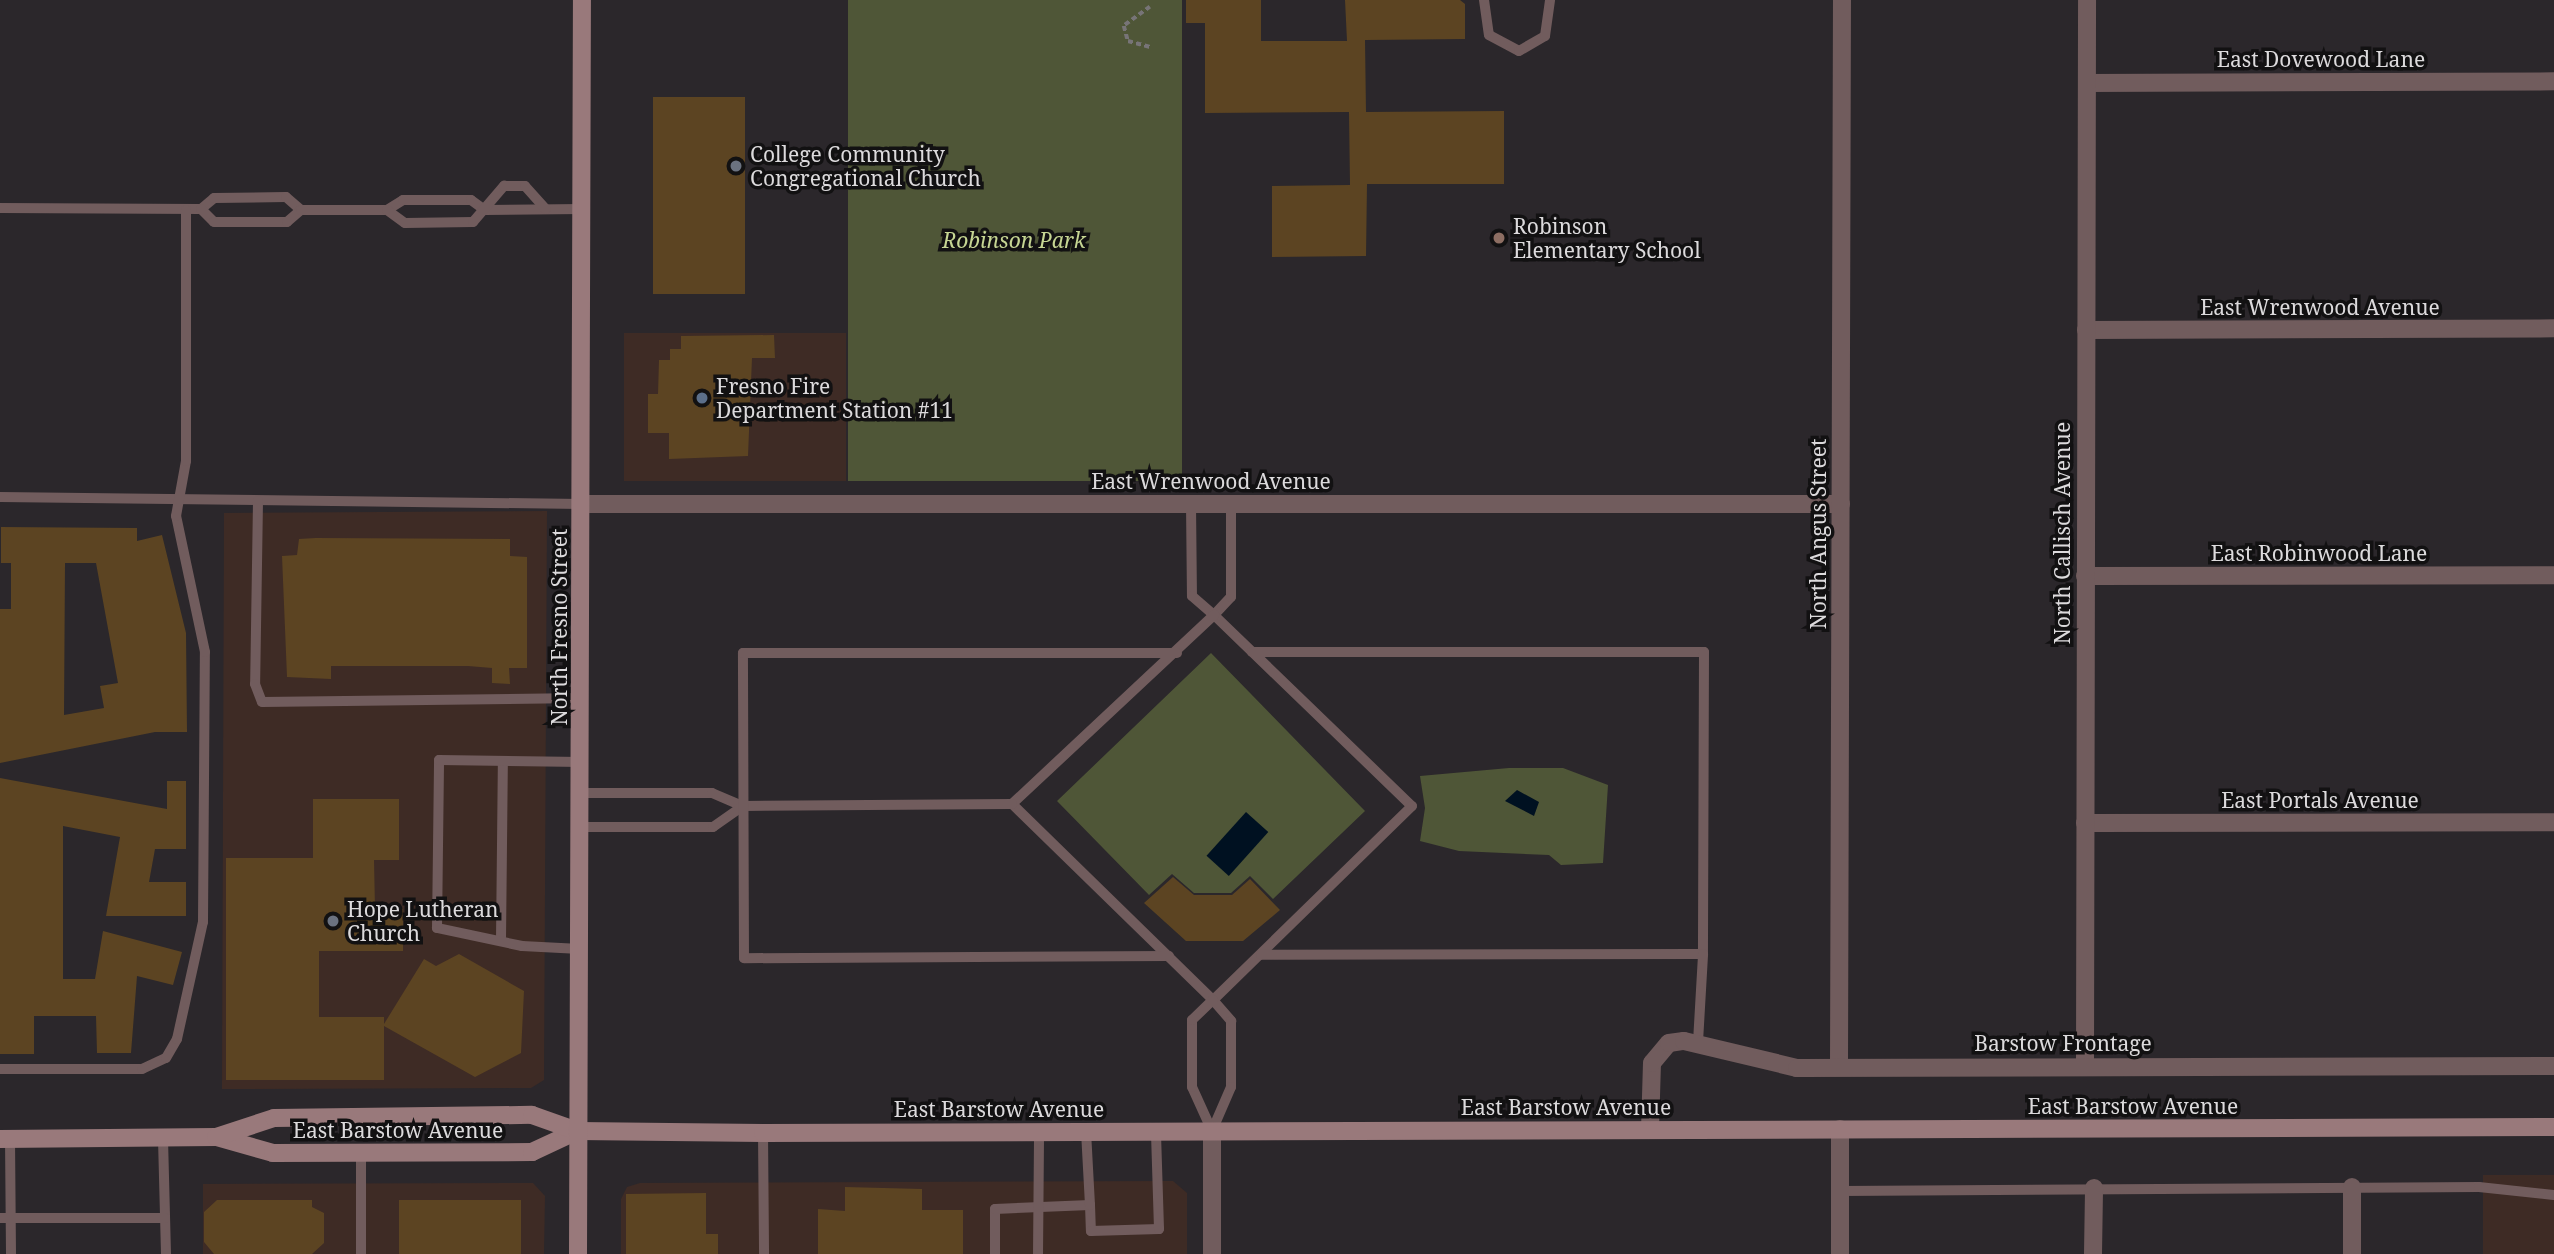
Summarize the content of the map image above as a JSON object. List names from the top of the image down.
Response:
{
  "streets": {
    "main road": ["North Fresno Street", "East Barstow Avenue"],
    "street": [
      "East Dovewood Lane",
      "East Wrenwood Avenue",
      "North Callisch Avenue",
      "North Angus Street",
      "East Robinwood Lane",
      "East Portals Avenue",
      "Barstow Frontage"
    ]
  },
  "crossings": [
    ["East Dovewood Lane", "North Callisch Avenue"],
    ["East Wrenwood Avenue", "North Callisch Avenue"],
    ["East Wrenwood Avenue", "North Angus Street"],
    ["East Wrenwood Avenue", "North Fresno Street"],
    ["North Callisch Avenue", "East Robinwood Lane"],
    ["North Callisch Avenue", "East Portals Avenue"],
    ["North Callisch Avenue", "Barstow Frontage"],
    ["North Angus Street", "Barstow Frontage"],
    ["North Fresno Street", "East Barstow Avenue"],
    ["Barstow Frontage", "East Barstow Avenue"]
  ],
  "parks": ["Robinson Park"],
  "places": [
    "College Community Congregational Church",
    "Robinson Elementary School",
    "Fresno Fire Department Station #11",
    "Hope Lutheran Church"
  ]
}
